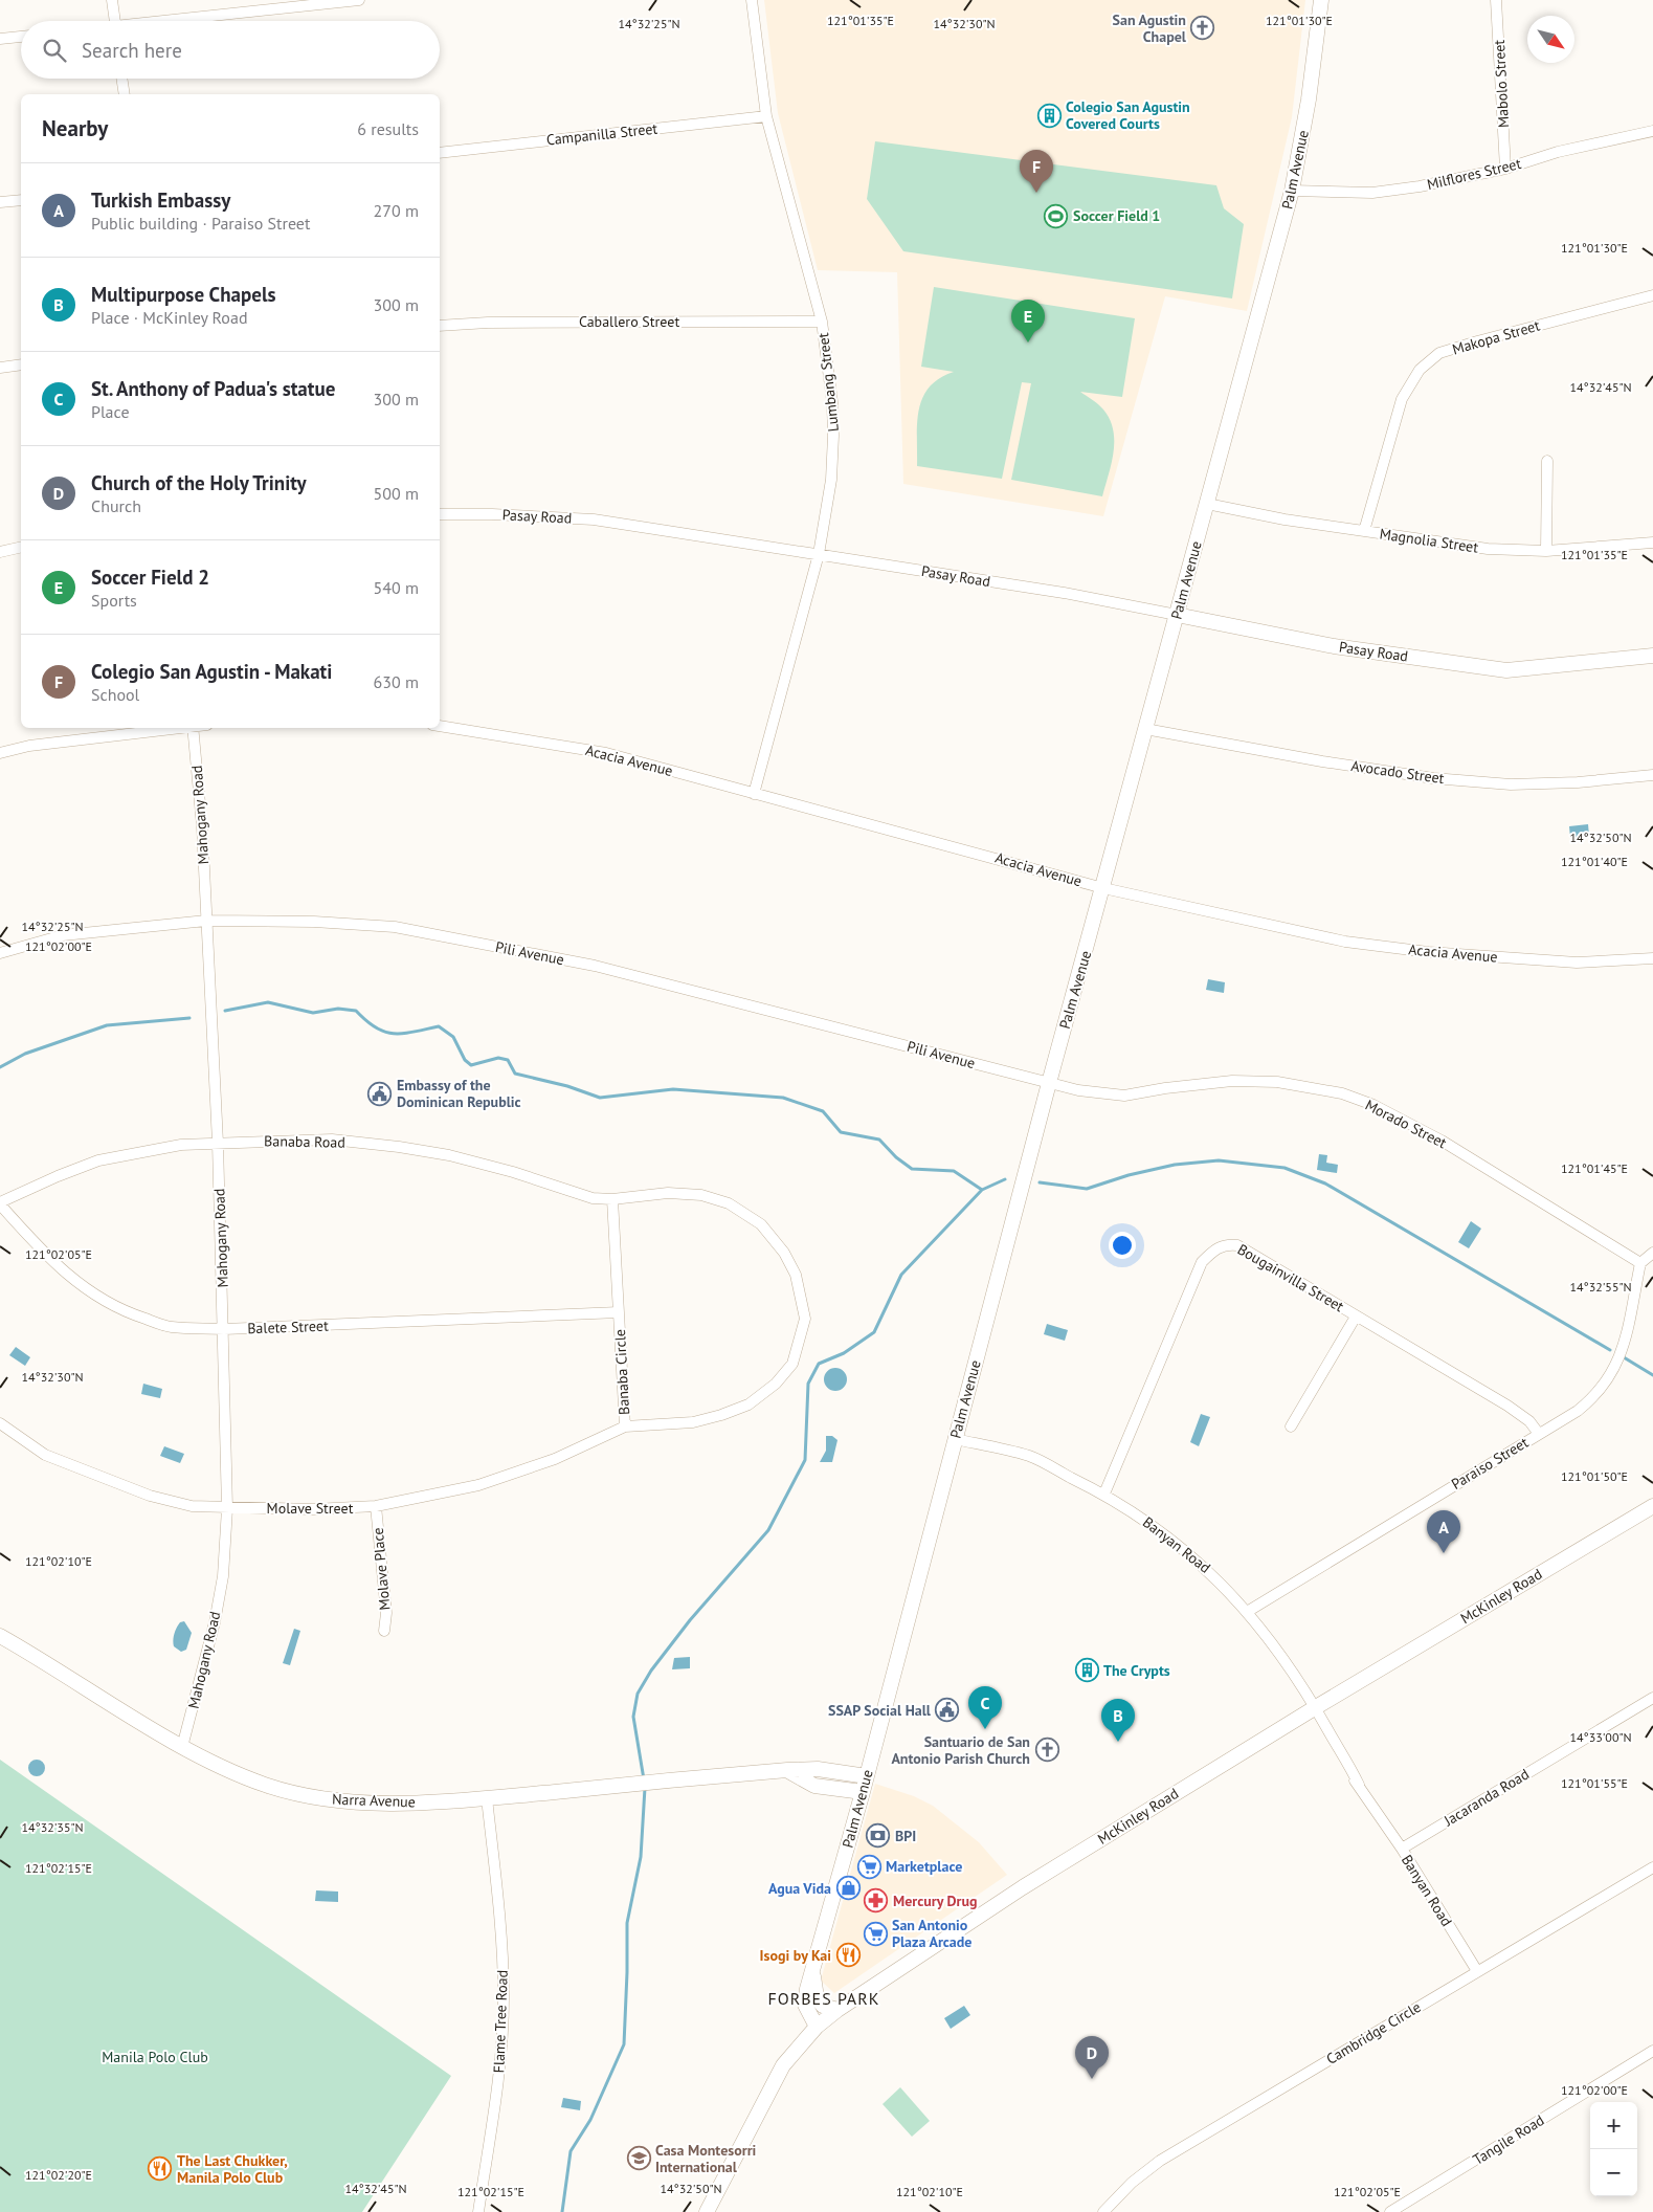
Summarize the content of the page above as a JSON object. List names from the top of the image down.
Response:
{
  "streets": {
    "street": [
      "Mabolo Street",
      "Campanilla Street",
      "Palm Avenue",
      "Milflores Street",
      "Caballero Street",
      "Makopa Street",
      "Lumbang Street",
      "Pasay Road",
      "Magnolia Street",
      "Acacia Avenue",
      "Avocado Street",
      "Mahogany Road",
      "Pili Avenue",
      "Morado Street",
      "Banaba Road",
      "Bougainvilla Street",
      "Balete Street",
      "Banaba Circle",
      "Paraiso Street",
      "Molave Street",
      "Banyan Road",
      "Molave Place",
      "McKinley Road",
      "Jacaranda Road",
      "Narra Avenue",
      "Flame Tree Road",
      "Cambridge Circle",
      "Tangile Road"
    ]
  },
  "crossings": [
    ["Mabolo Street", "Milflores Street"],
    ["Campanilla Street", "Lumbang Street"],
    ["Palm Avenue", "Milflores Street"],
    ["Palm Avenue", "Pasay Road"],
    ["Palm Avenue", "Magnolia Street"],
    ["Palm Avenue", "Acacia Avenue"],
    ["Palm Avenue", "Avocado Street"],
    ["Palm Avenue", "Pili Avenue"],
    ["Palm Avenue", "Morado Street"],
    ["Palm Avenue", "Banyan Road"],
    ["Palm Avenue", "McKinley Road"],
    ["Palm Avenue", "Narra Avenue"],
    ["Caballero Street", "Lumbang Street"],
    ["Makopa Street", "Magnolia Street"],
    ["Lumbang Street", "Pasay Road"],
    ["Lumbang Street", "Acacia Avenue"],
    ["Mahogany Road", "Pili Avenue"],
    ["Mahogany Road", "Banaba Road"],
    ["Mahogany Road", "Balete Street"],
    ["Mahogany Road", "Molave Street"],
    ["Mahogany Road", "Narra Avenue"],
    ["Pili Avenue", "Morado Street"],
    ["Morado Street", "Paraiso Street"],
    ["Banaba Road", "Balete Street"],
    ["Banaba Road", "Banaba Circle"],
    ["Bougainvilla Street", "Paraiso Street"],
    ["Bougainvilla Street", "Banyan Road"],
    ["Balete Street", "Banaba Circle"],
    ["Banaba Circle", "Molave Street"],
    ["Paraiso Street", "Banyan Road"],
    ["Molave Street", "Molave Place"],
    ["Banyan Road", "McKinley Road"],
    ["Banyan Road", "Jacaranda Road"],
    ["Banyan Road", "Cambridge Circle"],
    ["Narra Avenue", "Flame Tree Road"]
  ],
  "districts": ["FORBES PARK"],
  "parks": ["Manila Polo Club"],
  "places": {
    "church": ["San Agustin Chapel", "Santuario de San Antonio Parish Church"],
    "building": ["Colegio San Agustin Covered Courts", "The Crypts"],
    "sports": ["Soccer Field 1"],
    "public building": ["Embassy of the Dominican Republic", "SSAP Social Hall"],
    "bank": ["BPI"],
    "supermarket": ["Marketplace", "San Antonio Plaza Arcade"],
    "shop": ["Agua Vida"],
    "pharmacy": ["Mercury Drug"],
    "restaurant": ["Isogi by Kai", "The Last Chukker, Manila Polo Club"],
    "school or university": ["Casa Montesorri International"]
  },
  "north": "bottom right",
  "page": {
    "search": "Search here",
    "heading": ["Nearby", "6 results"],
    "pins": [
      "F",
      "E",
      "A",
      "C",
      "B",
      "D"
    ],
    "list": [
      {
        "mark": "A",
        "name": "Turkish Embassy",
        "note": "Public building · Paraiso Street",
        "value": "270 m"
      },
      {
        "mark": "B",
        "name": "Multipurpose Chapels",
        "note": "Place · McKinley Road",
        "value": "300 m"
      },
      {
        "mark": "C",
        "name": "St. Anthony of Padua's statue",
        "note": "Place",
        "value": "300 m"
      },
      {
        "mark": "D",
        "name": "Church of the Holy Trinity",
        "note": "Church",
        "value": "500 m"
      },
      {
        "mark": "E",
        "name": "Soccer Field 2",
        "note": "Sports",
        "value": "540 m"
      },
      {
        "mark": "F",
        "name": "Colegio San Agustin - Makati",
        "note": "School",
        "value": "630 m"
      }
    ],
    "map_buttons": ["+", "−"]
  },
  "coordinates": [
    "121°01'35\"E",
    "121°01'30\"E",
    "14°32'25\"N",
    "14°32'30\"N",
    "14°32'45\"N",
    "14°32'50\"N",
    "121°01'40\"E",
    "121°02'00\"E",
    "121°01'45\"E",
    "121°02'05\"E",
    "14°32'55\"N",
    "121°01'50\"E",
    "121°02'10\"E",
    "14°33'00\"N",
    "121°01'55\"E",
    "14°32'35\"N",
    "121°02'15\"E",
    "121°02'20\"E"
  ]
}
